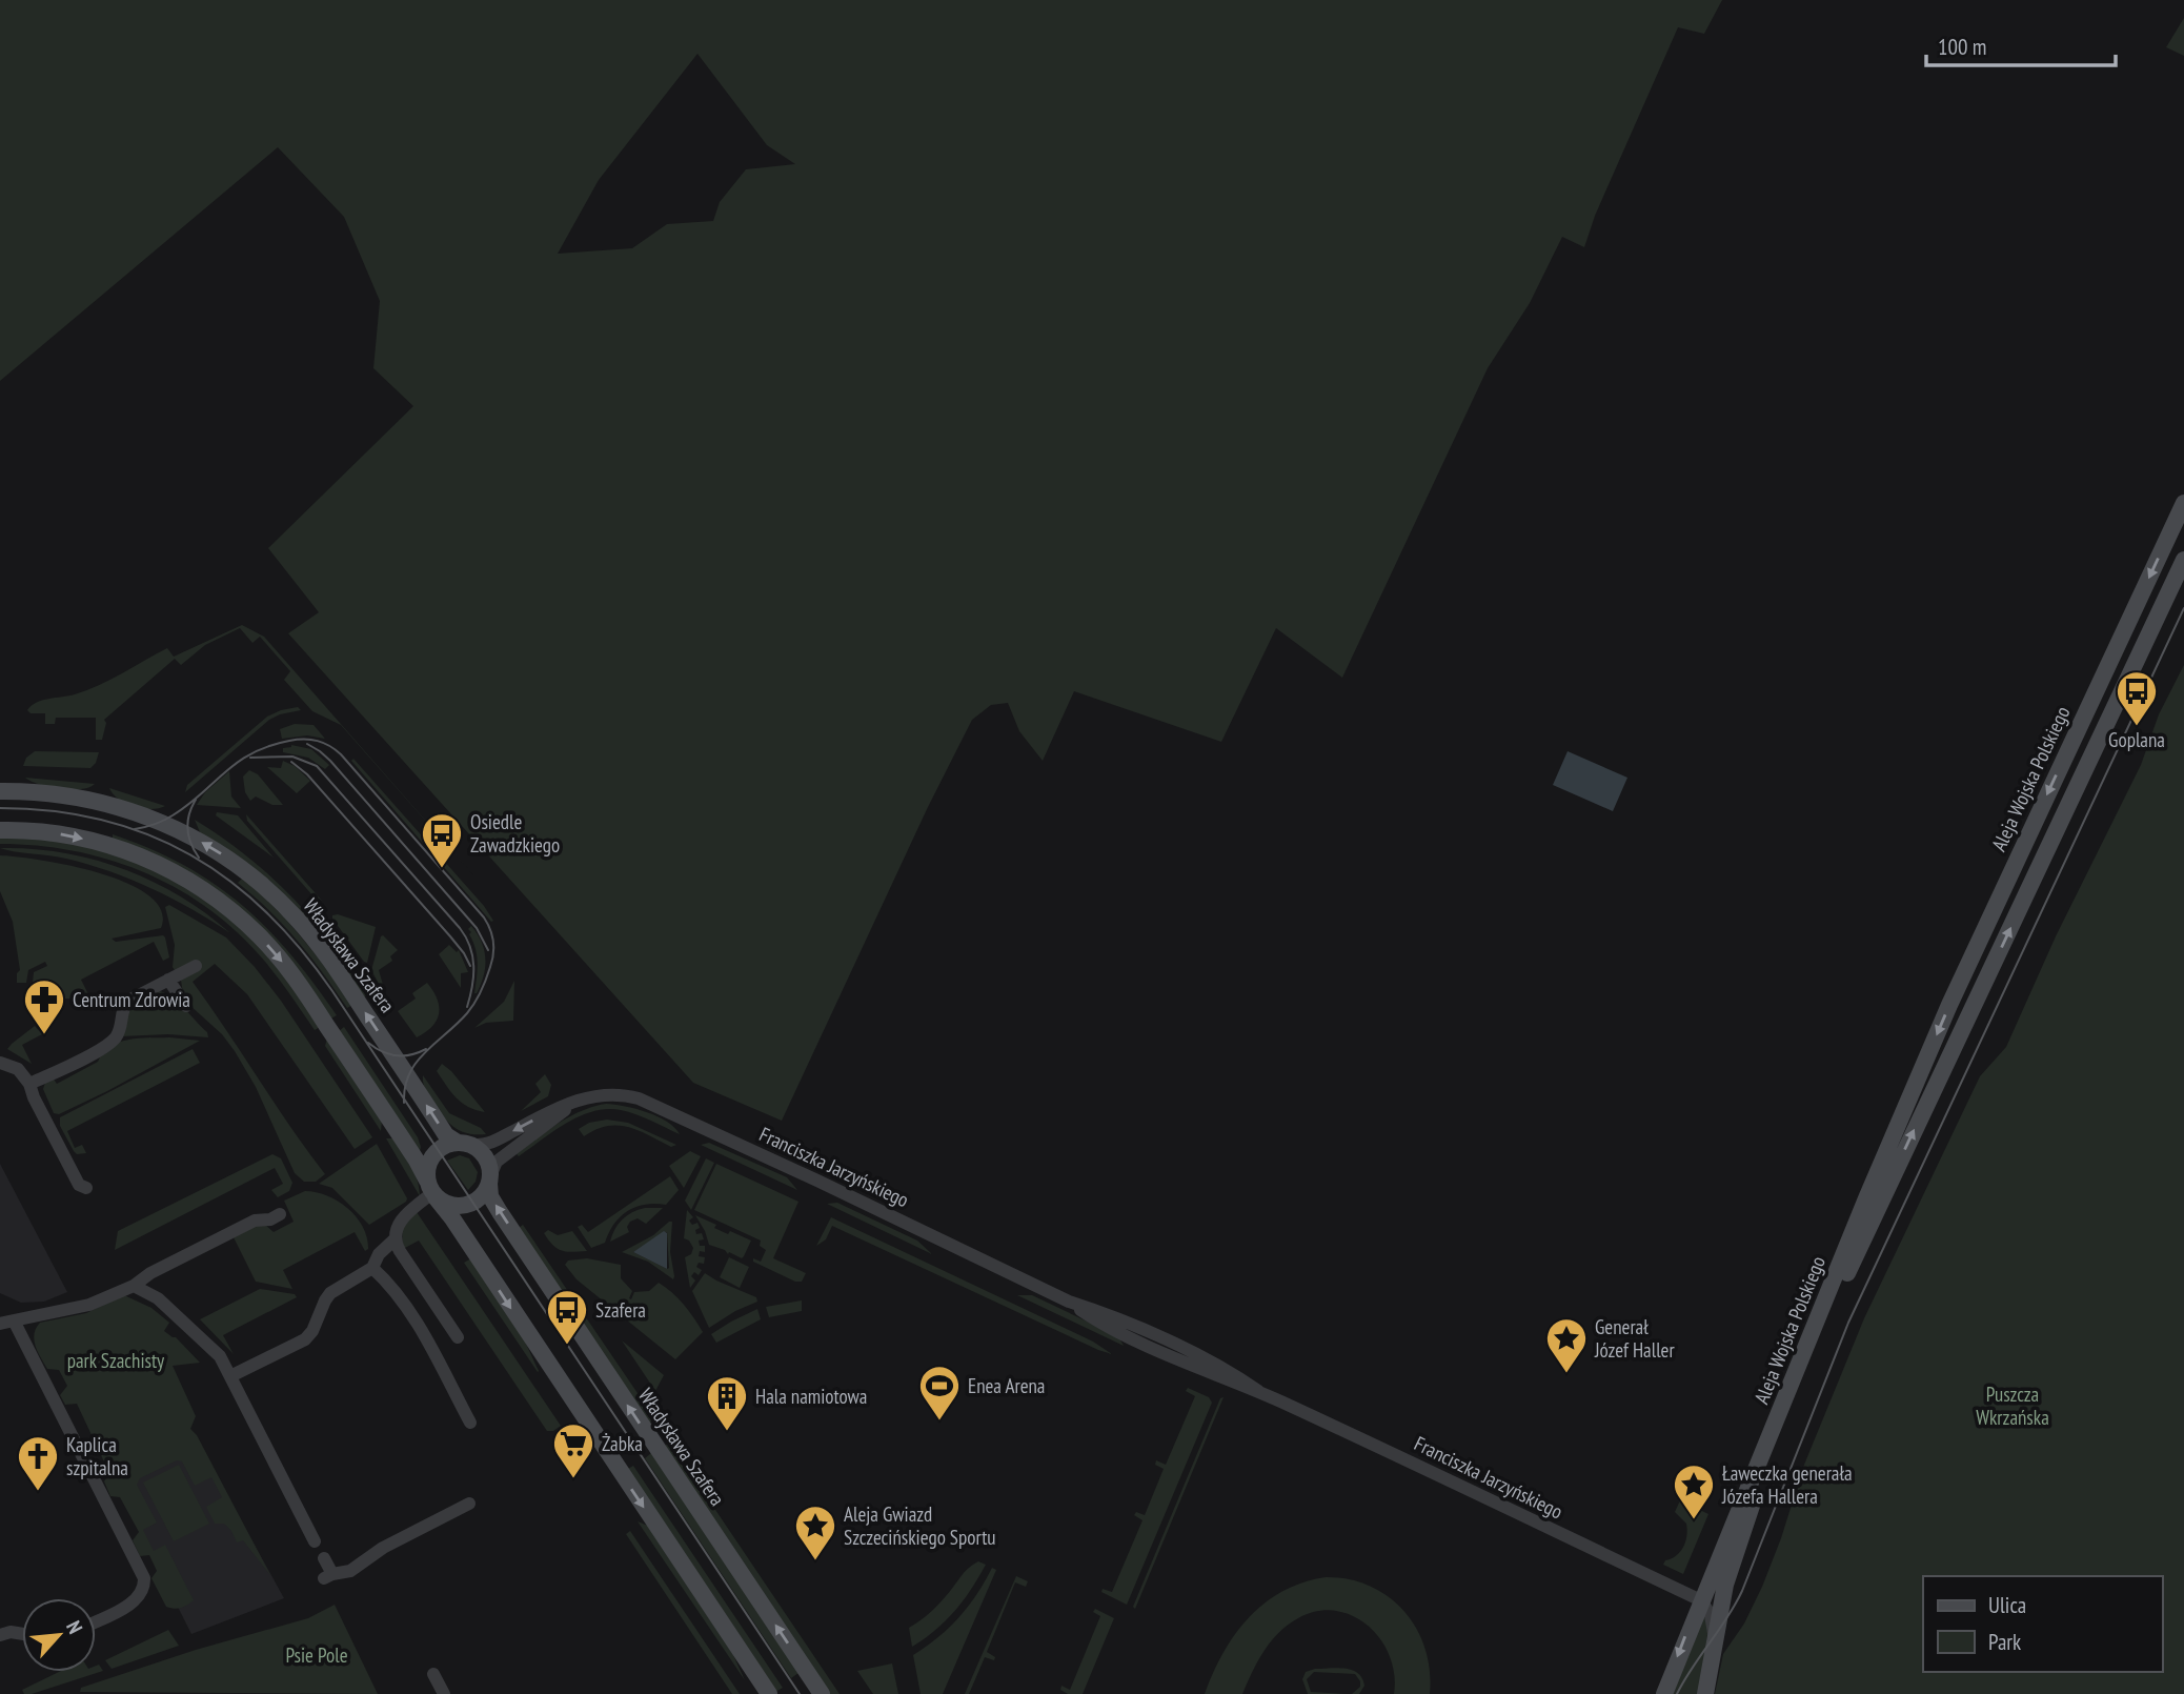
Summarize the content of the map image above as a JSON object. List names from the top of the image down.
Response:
{
  "streets": {
    "main road": ["Aleja Wojska Polskiego", "Władysława Szafera"],
    "street": ["Franciszka Jarzyńskiego"]
  },
  "crossings": [
    ["Aleja Wojska Polskiego", "Franciszka Jarzyńskiego"],
    ["Władysława Szafera", "Franciszka Jarzyńskiego"]
  ],
  "parks": ["park Szachisty", "Puszcza Wkrzańska", "Psie Pole"],
  "places": {
    "bus stop": ["Goplana", "Osiedle Zawadzkiego", "Szafera"],
    "pharmacy": ["Centrum Zdrowia"],
    "place": ["Generał Józef Haller", "Ławeczka generała Józefa Hallera", "Aleja Gwiazd Szczecińskiego Sportu"],
    "sports": ["Enea Arena"],
    "building": ["Hala namiotowa"],
    "supermarket": ["Żabka"],
    "church": ["Kaplica szpitalna"]
  },
  "legend": ["Ulica", "Park"],
  "scale_bar": "100 m",
  "north": "top right"
}
